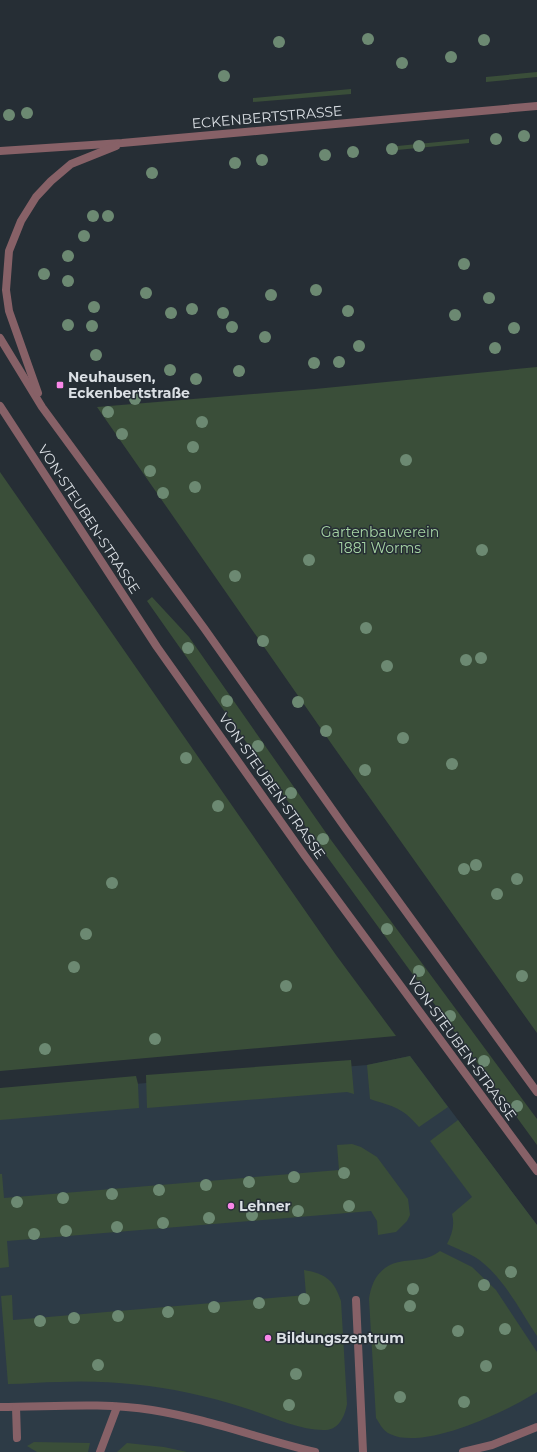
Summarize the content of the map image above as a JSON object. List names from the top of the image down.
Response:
{
  "streets": {
    "street": ["ECKENBERTSTRASSE", "VON-STEUBEN-STRASSE"]
  },
  "parks": ["Gartenbauverein 1881 Worms"],
  "places": {
    "transit": ["Neuhausen, Eckenbertstraße"],
    "other": ["Lehner", "Bildungszentrum"]
  }
}
